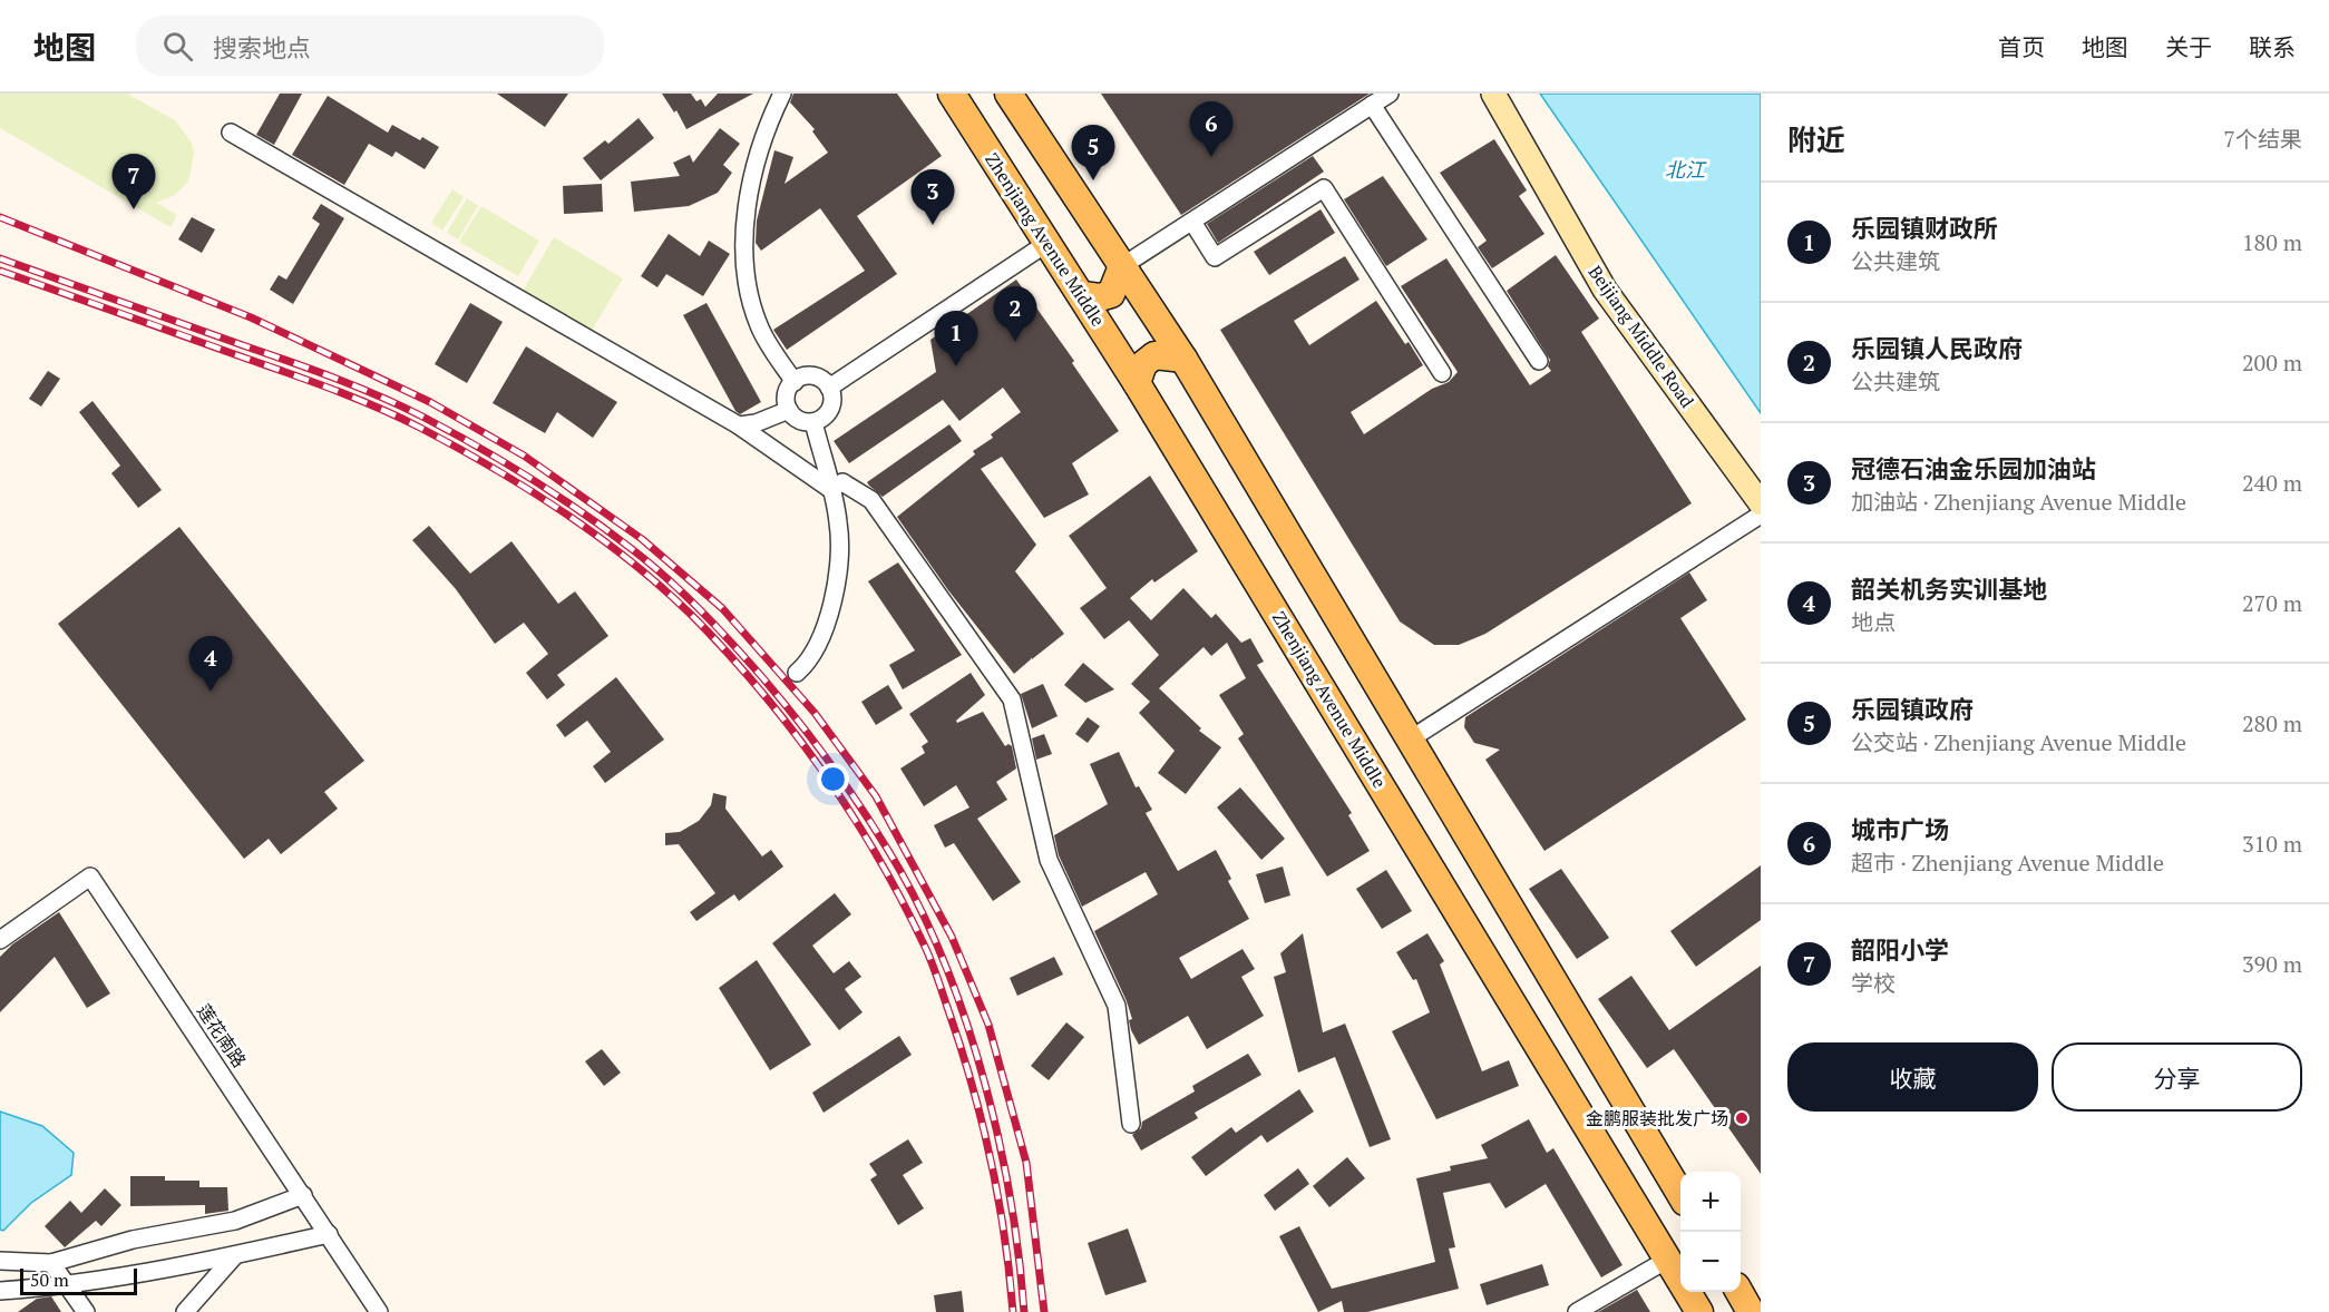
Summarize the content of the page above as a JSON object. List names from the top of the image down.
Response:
{
  "streets": {
    "main road": ["Zhenjiang Avenue Middle"],
    "street": ["Beijiang Middle Road", "莲花南路"]
  },
  "water": ["北江"],
  "places": ["金鹏服装批发广场"],
  "scale_bar": "50 m",
  "page": {
    "header": "地图",
    "search": "搜索地点",
    "nav": [
      "首页",
      "地图",
      "关于",
      "联系"
    ],
    "heading": ["附近", "7个结果"],
    "pins": [
      "6",
      "5",
      "7",
      "3",
      "2",
      "1",
      "4"
    ],
    "list": [
      {
        "mark": "1",
        "name": "乐园镇财政所",
        "note": "公共建筑",
        "value": "180 m"
      },
      {
        "mark": "2",
        "name": "乐园镇人民政府",
        "note": "公共建筑",
        "value": "200 m"
      },
      {
        "mark": "3",
        "name": "冠德石油金乐园加油站",
        "note": "加油站 · Zhenjiang Avenue Middle",
        "value": "240 m"
      },
      {
        "mark": "4",
        "name": "韶关机务实训基地",
        "note": "地点",
        "value": "270 m"
      },
      {
        "mark": "5",
        "name": "乐园镇政府",
        "note": "公交站 · Zhenjiang Avenue Middle",
        "value": "280 m"
      },
      {
        "mark": "6",
        "name": "城市广场",
        "note": "超市 · Zhenjiang Avenue Middle",
        "value": "310 m"
      },
      {
        "mark": "7",
        "name": "韶阳小学",
        "note": "学校",
        "value": "390 m"
      }
    ],
    "buttons": ["收藏", "分享"],
    "map_buttons": ["+", "−"],
    "scale": "50 m"
  }
}
